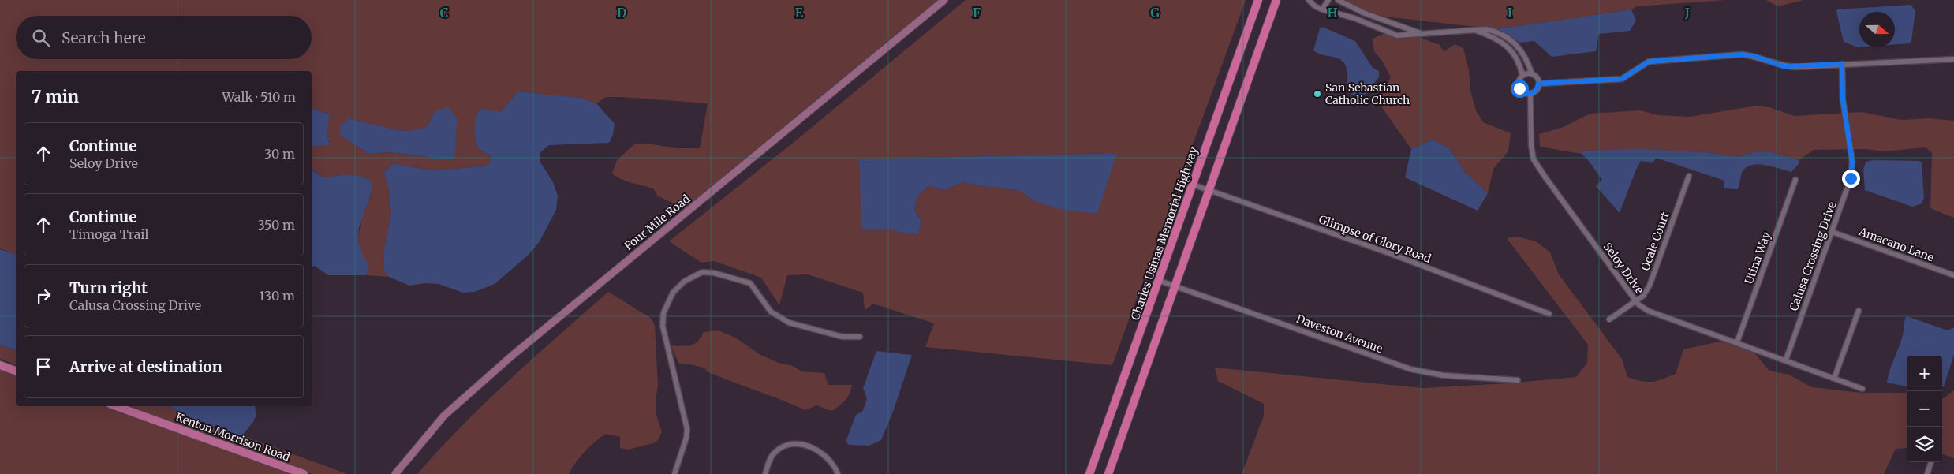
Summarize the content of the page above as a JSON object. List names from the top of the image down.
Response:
{
  "streets": {
    "highway": ["Charles Usinas Memorial Highway"],
    "main road": ["Four Mile Road", "Kenton Morrison Road"],
    "street": [
      "Glimpse of Glory Road",
      "Ocale Court",
      "Amacano Lane",
      "Calusa Crossing Drive",
      "Utina Way",
      "Seloy Drive",
      "Daveston Avenue"
    ]
  },
  "crossings": [
    ["Charles Usinas Memorial Highway", "Glimpse of Glory Road"],
    ["Charles Usinas Memorial Highway", "Daveston Avenue"],
    ["Ocale Court", "Seloy Drive"],
    ["Amacano Lane", "Calusa Crossing Drive"],
    ["Calusa Crossing Drive", "Seloy Drive"],
    ["Utina Way", "Seloy Drive"]
  ],
  "places": ["San Sebastian Catholic Church"],
  "north": "right",
  "page": {
    "search": "Search here",
    "heading": ["7 min", "Walk · 510 m"],
    "list": [
      ["Continue", "Seloy Drive", "30 m"],
      ["Continue", "Timoga Trail", "350 m"],
      ["Turn right", "Calusa Crossing Drive", "130 m"],
      "Arrive at destination"
    ],
    "map_buttons": ["+", "−"]
  },
  "grid": {
    "columns": [
      "C",
      "D",
      "E",
      "F",
      "G",
      "H",
      "I",
      "J"
    ]
  }
}
